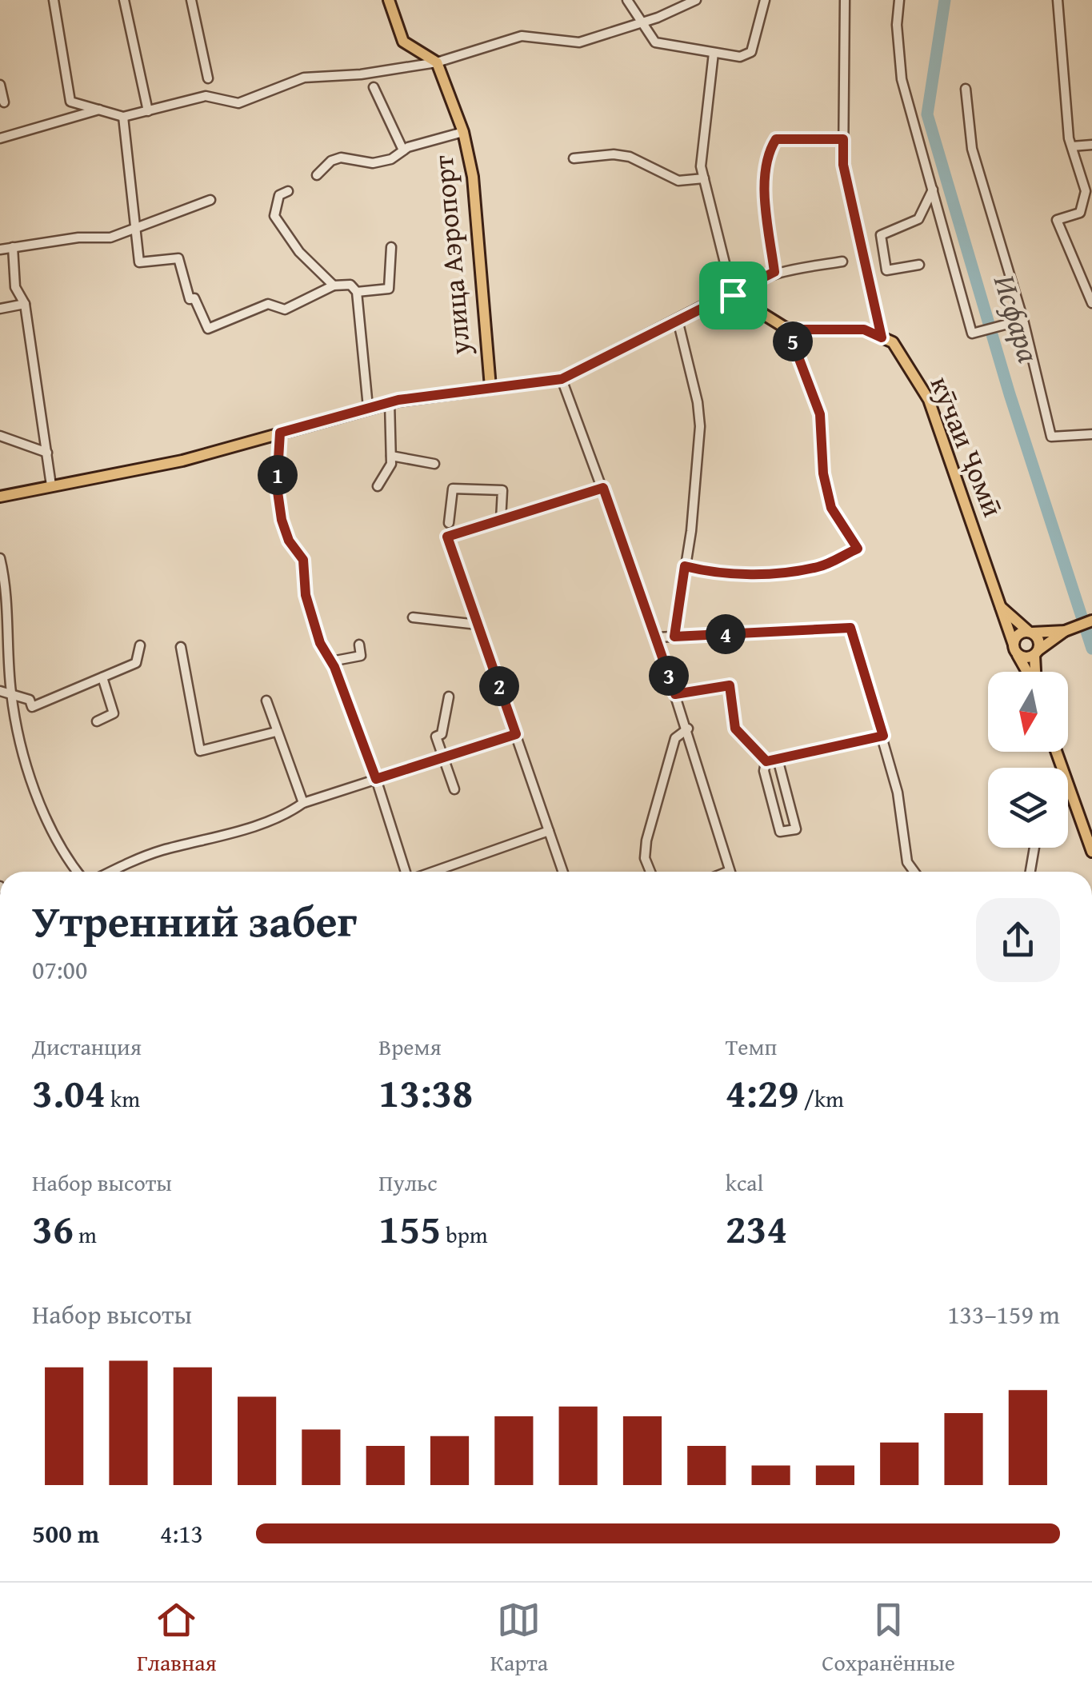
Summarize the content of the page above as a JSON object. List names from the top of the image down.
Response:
{
  "streets": {
    "main road": ["улица Аэропорт", "кӯчаи Ҷомӣ"]
  },
  "water": ["Исфара"],
  "north": "bottom",
  "page": {
    "pins": [
      "5",
      "1",
      "4",
      "3",
      "2"
    ],
    "heading": ["Утренний забег", "07:00"],
    "stats": [
      ["Дистанция", "3.04 km"],
      ["Время", "13:38"],
      ["Темп", "4:29 /km"],
      ["Набор высоты", "36 m"],
      ["Пульс", "155 bpm"],
      ["kcal", "234"]
    ],
    "chart": ["Набор высоты", "133–159 m"],
    "list": [
      {
        "name": "500 m",
        "note": "4:13"
      }
    ],
    "tabs": ["Главная", "Карта", "Сохранённые"]
  }
}
